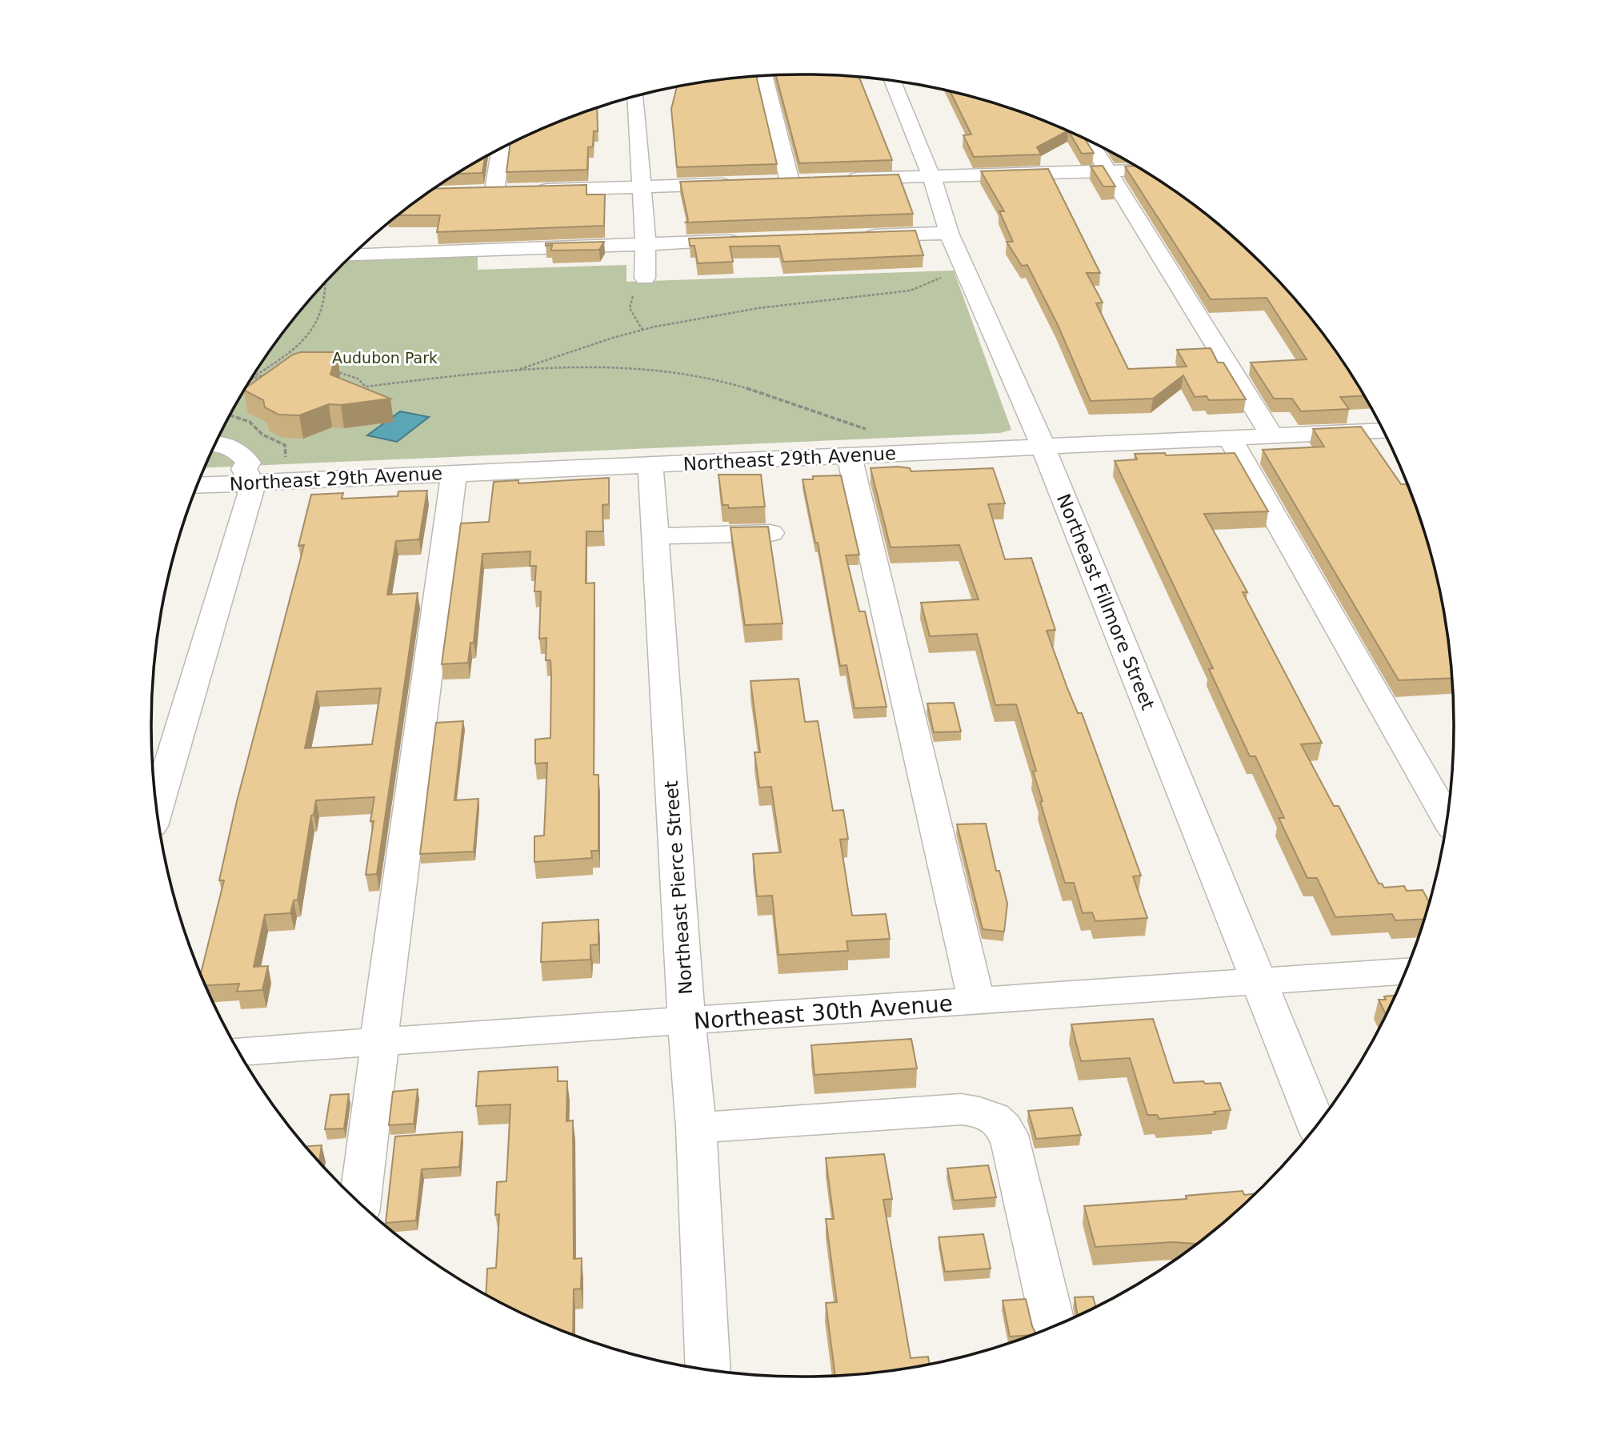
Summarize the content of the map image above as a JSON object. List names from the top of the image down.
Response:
{
  "streets": {
    "street": [
      "Northeast 29th Avenue",
      "Northeast Fillmore Street",
      "Northeast Pierce Street",
      "Northeast 30th Avenue"
    ]
  },
  "crossings": [
    ["Northeast 29th Avenue", "Northeast Fillmore Street"],
    ["Northeast 29th Avenue", "Northeast Pierce Street"],
    ["Northeast Fillmore Street", "Northeast 30th Avenue"],
    ["Northeast Pierce Street", "Northeast 30th Avenue"]
  ],
  "parks": ["Audubon Park"]
}
